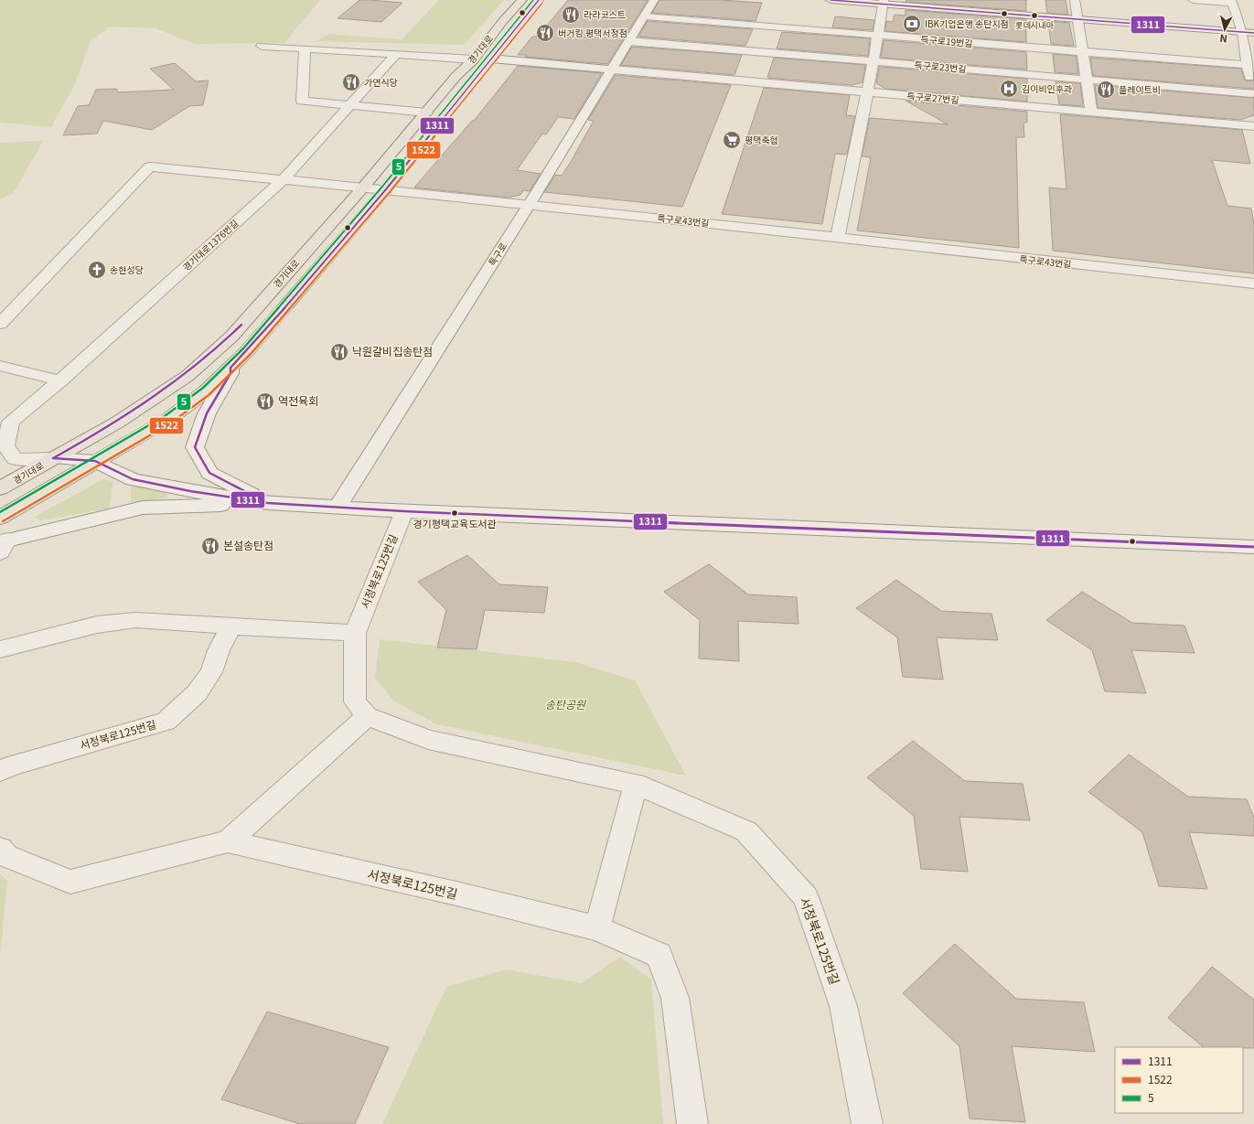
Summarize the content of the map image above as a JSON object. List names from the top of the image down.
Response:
{
  "streets": {
    "main road": ["경기대로"],
    "street": [
      "특구로19번길",
      "특구로23번길",
      "특구로27번길",
      "특구로43번길",
      "경기대로1376번길",
      "특구로",
      "서정북로125번길"
    ]
  },
  "crossings": [
    ["특구로19번길", "특구로"],
    ["경기대로", "특구로27번길"],
    ["경기대로", "특구로43번길"],
    ["경기대로", "경기대로1376번길"],
    ["특구로23번길", "특구로"],
    ["특구로27번길", "특구로"],
    ["특구로43번길", "경기대로1376번길"],
    ["특구로43번길", "특구로"]
  ],
  "parks": ["송탄공원"],
  "places": {
    "restaurant": [
      "라라코스트",
      "버거킹 평택서정점",
      "가연식당",
      "플레이트비",
      "낙원갈비집송탄점",
      "역전육회",
      "본설송탄점"
    ],
    "other": ["롯데시내마", "경기평택교육도서관"],
    "bank": ["IBK기업은행 송탄지점"],
    "hospital": ["김이비인후과"],
    "supermarket": ["평택축협"],
    "church": ["송현성당"]
  },
  "lines": ["transit line 1311", "transit line 5", "transit line 1522"],
  "legend": ["1311", "1522", "5"],
  "north": "bottom"
}
